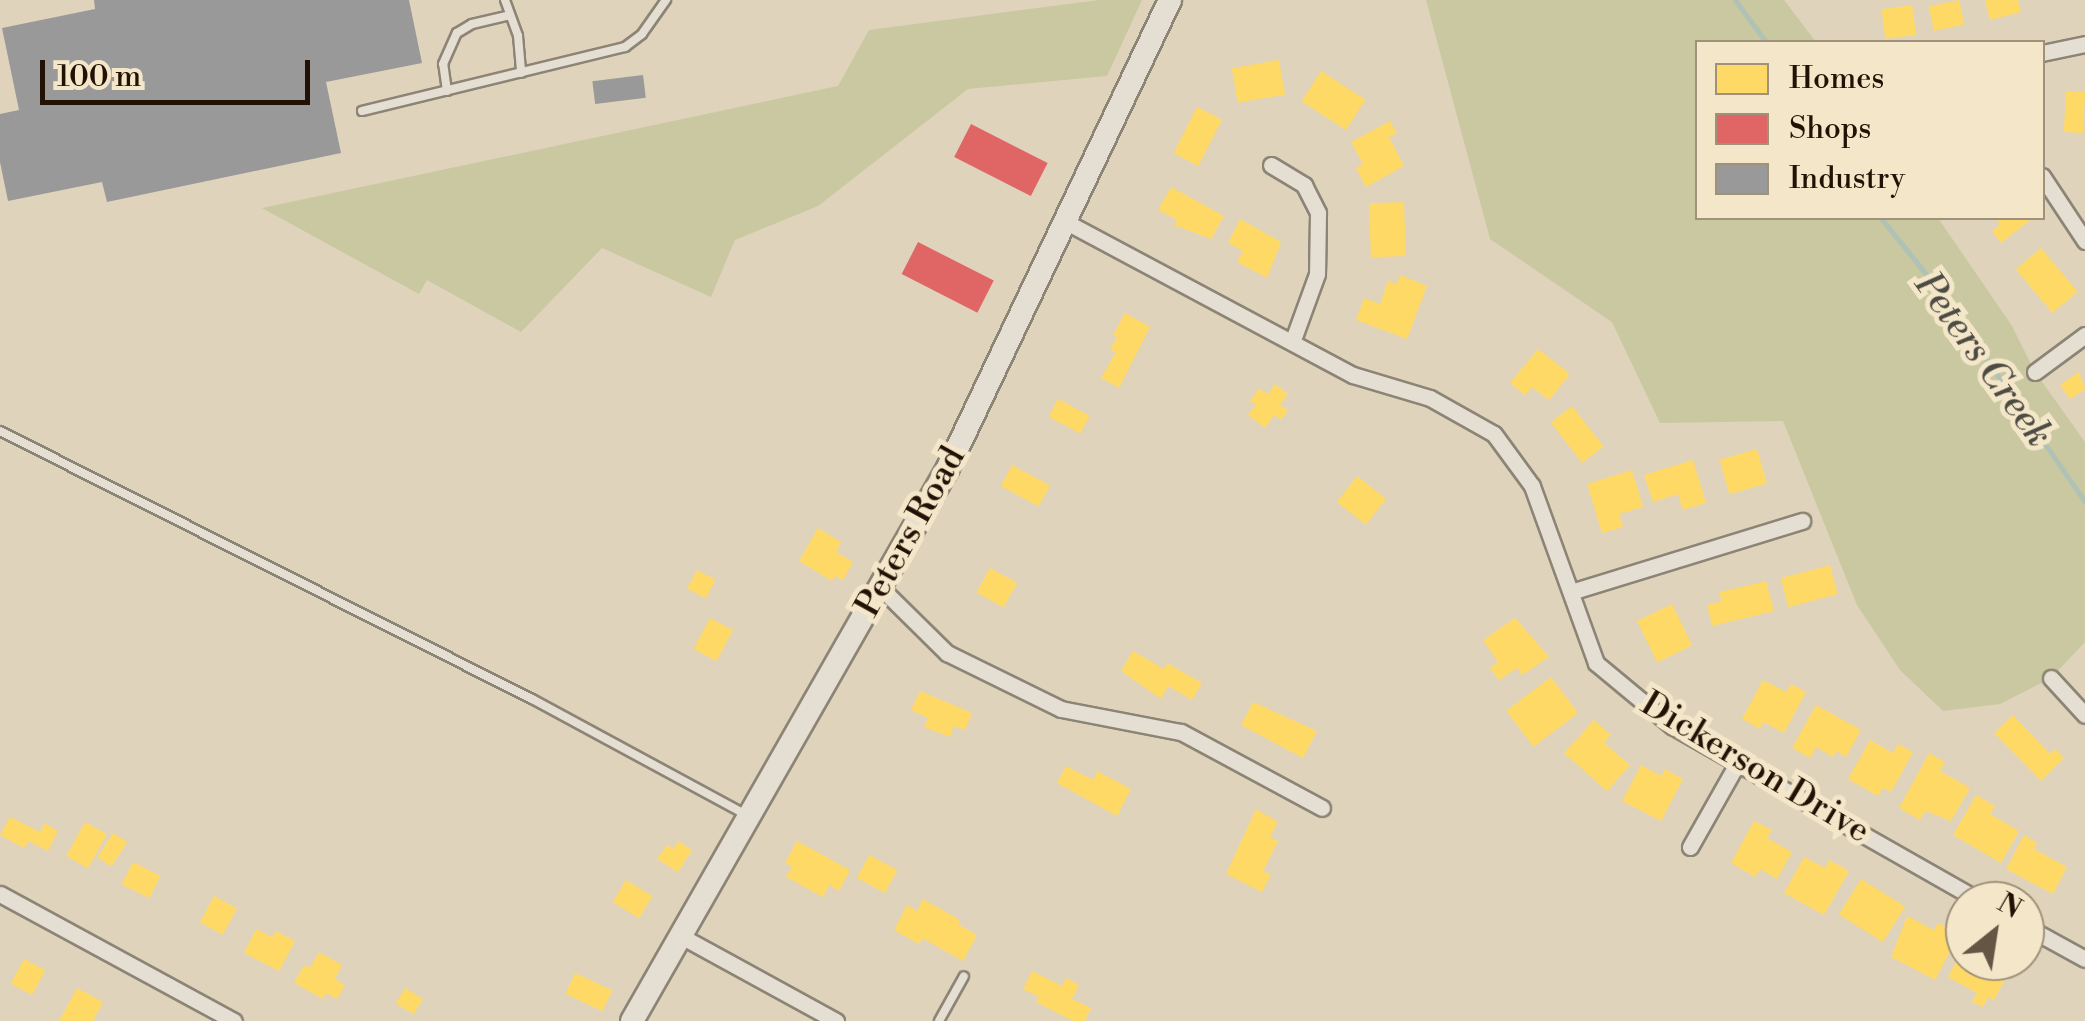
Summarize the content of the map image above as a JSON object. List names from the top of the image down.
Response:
{
  "streets": {
    "street": ["Peters Road", "Dickerson Drive"]
  },
  "crossings": [
    ["Peters Road", "Dickerson Drive"]
  ],
  "water": ["Peters Creek"],
  "legend": ["Homes", "Shops", "Industry"],
  "scale_bar": "100 m",
  "north": "top right"
}
